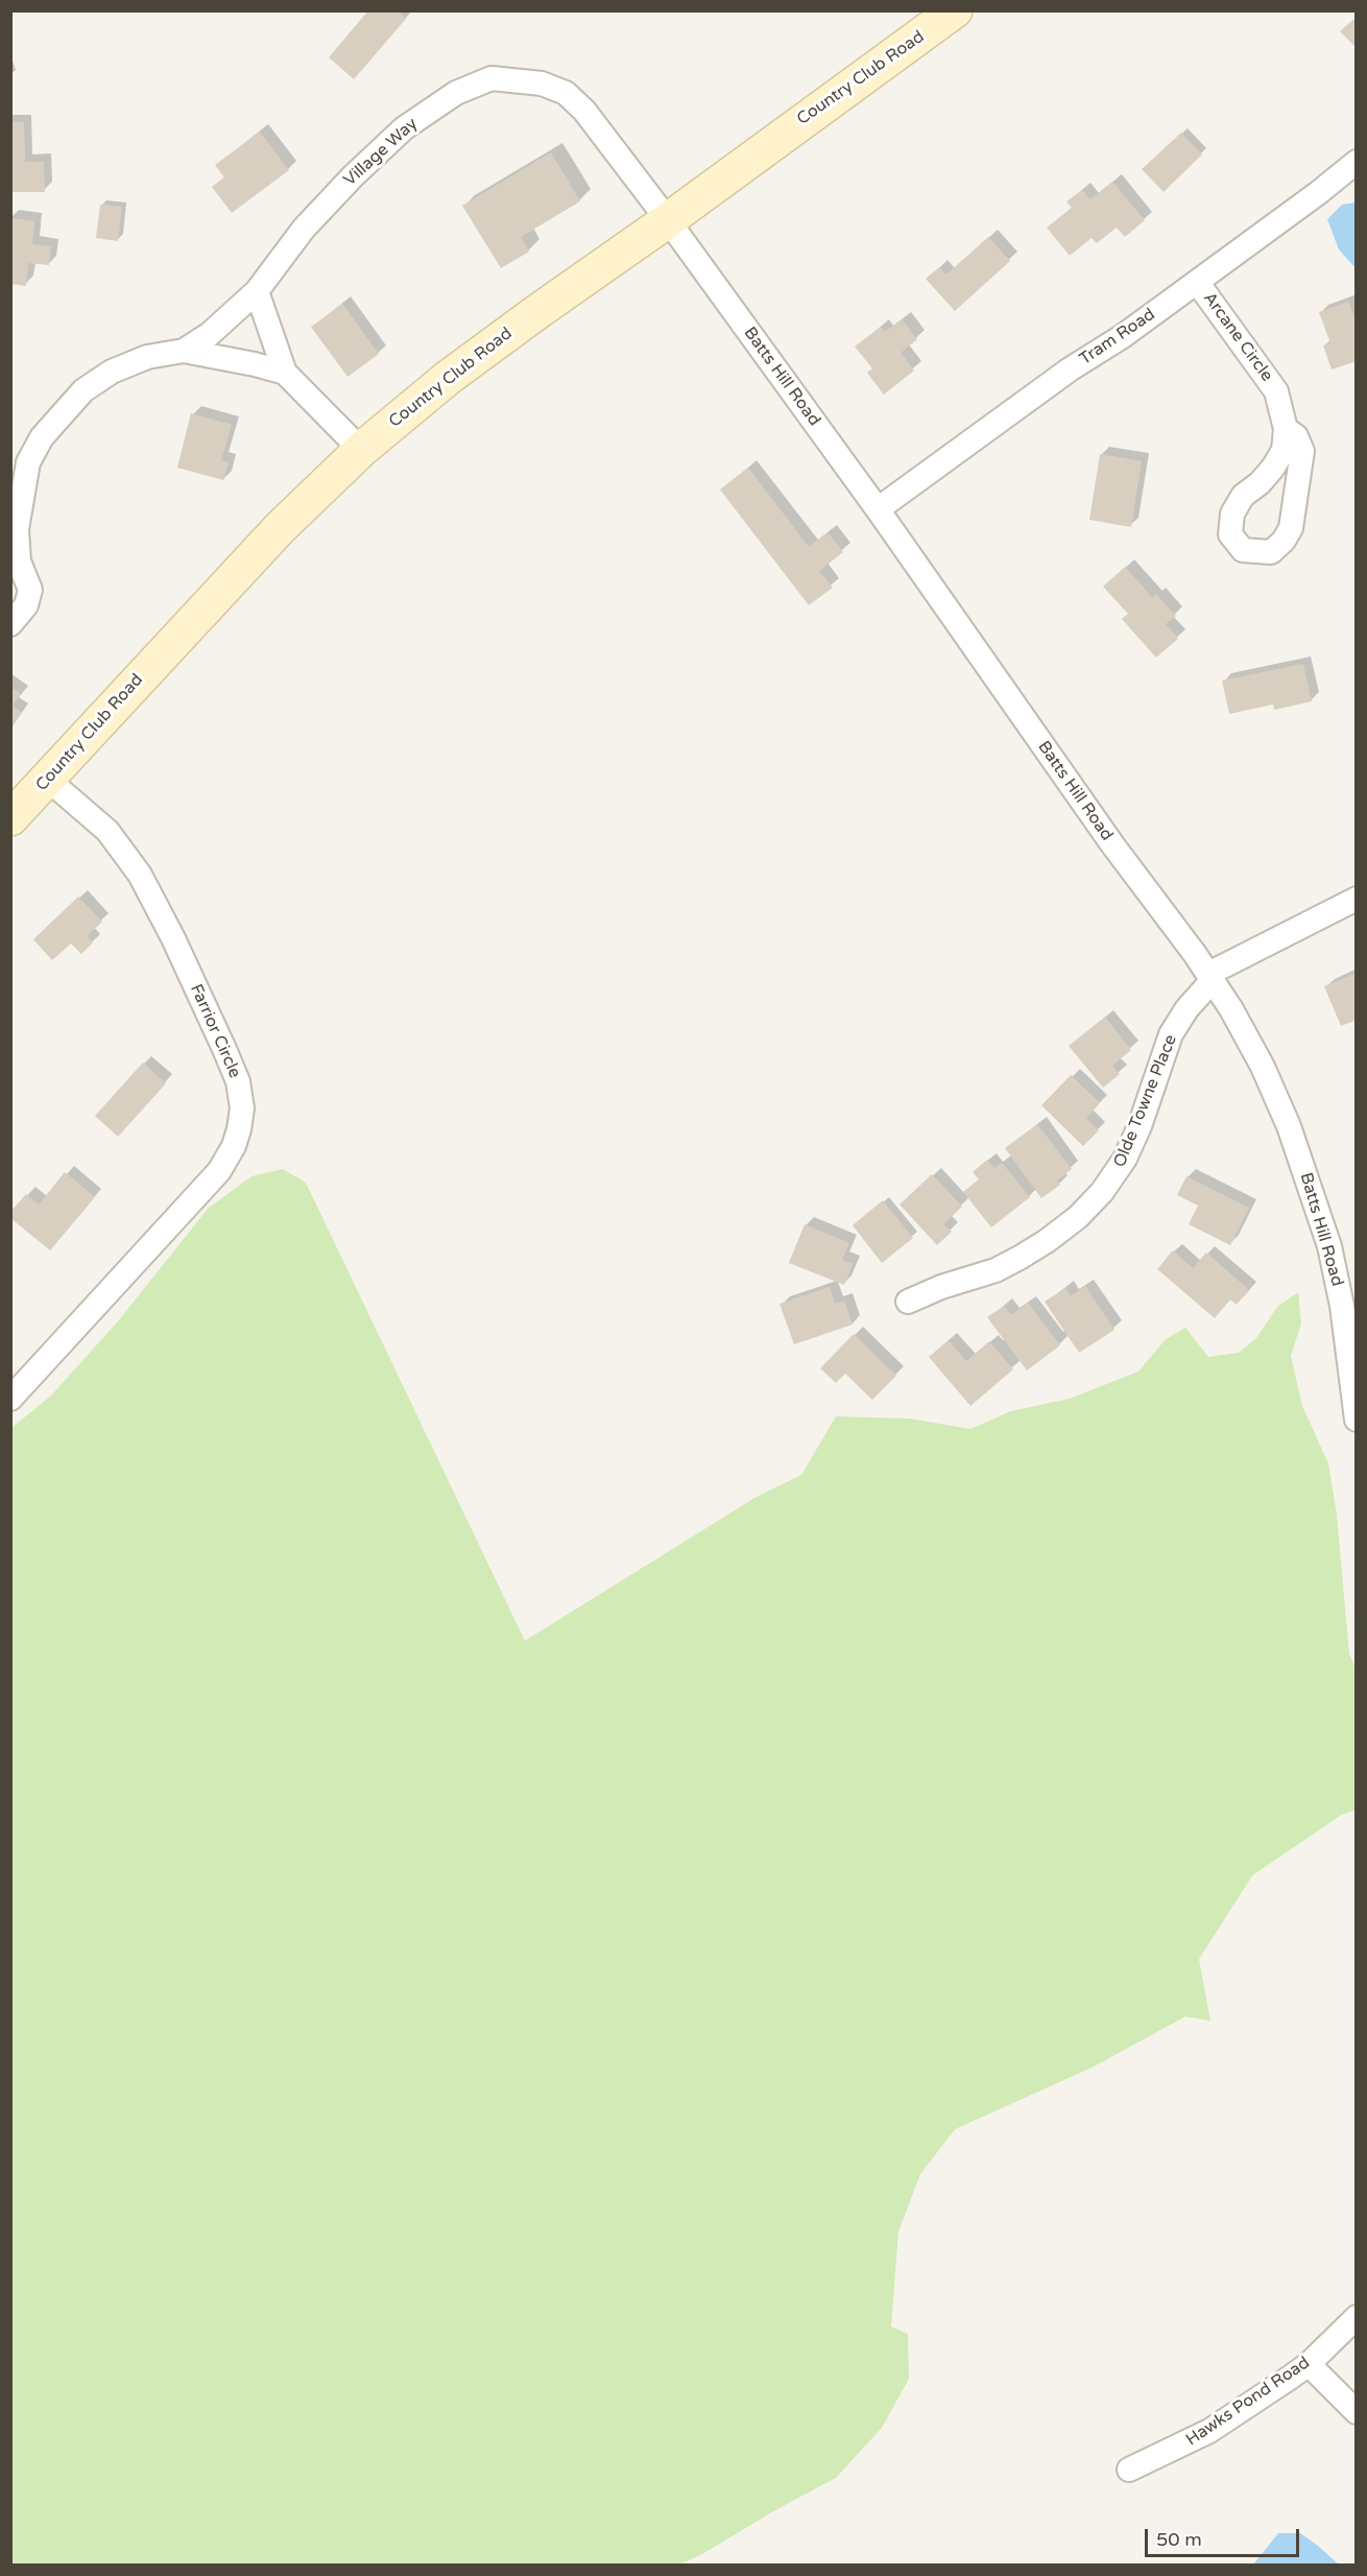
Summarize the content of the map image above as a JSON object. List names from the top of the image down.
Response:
{
  "streets": {
    "street": [
      "Country Club Road",
      "Village Way",
      "Tram Road",
      "Arcane Circle",
      "Batts Hill Road",
      "Farrior Circle",
      "Olde Towne Place",
      "Hawks Pond Road"
    ]
  },
  "crossings": [
    ["Country Club Road", "Village Way"],
    ["Country Club Road", "Batts Hill Road"],
    ["Country Club Road", "Farrior Circle"],
    ["Village Way", "Batts Hill Road"],
    ["Tram Road", "Arcane Circle"],
    ["Tram Road", "Batts Hill Road"],
    ["Batts Hill Road", "Olde Towne Place"]
  ],
  "scale_bar": "50 m"
}
